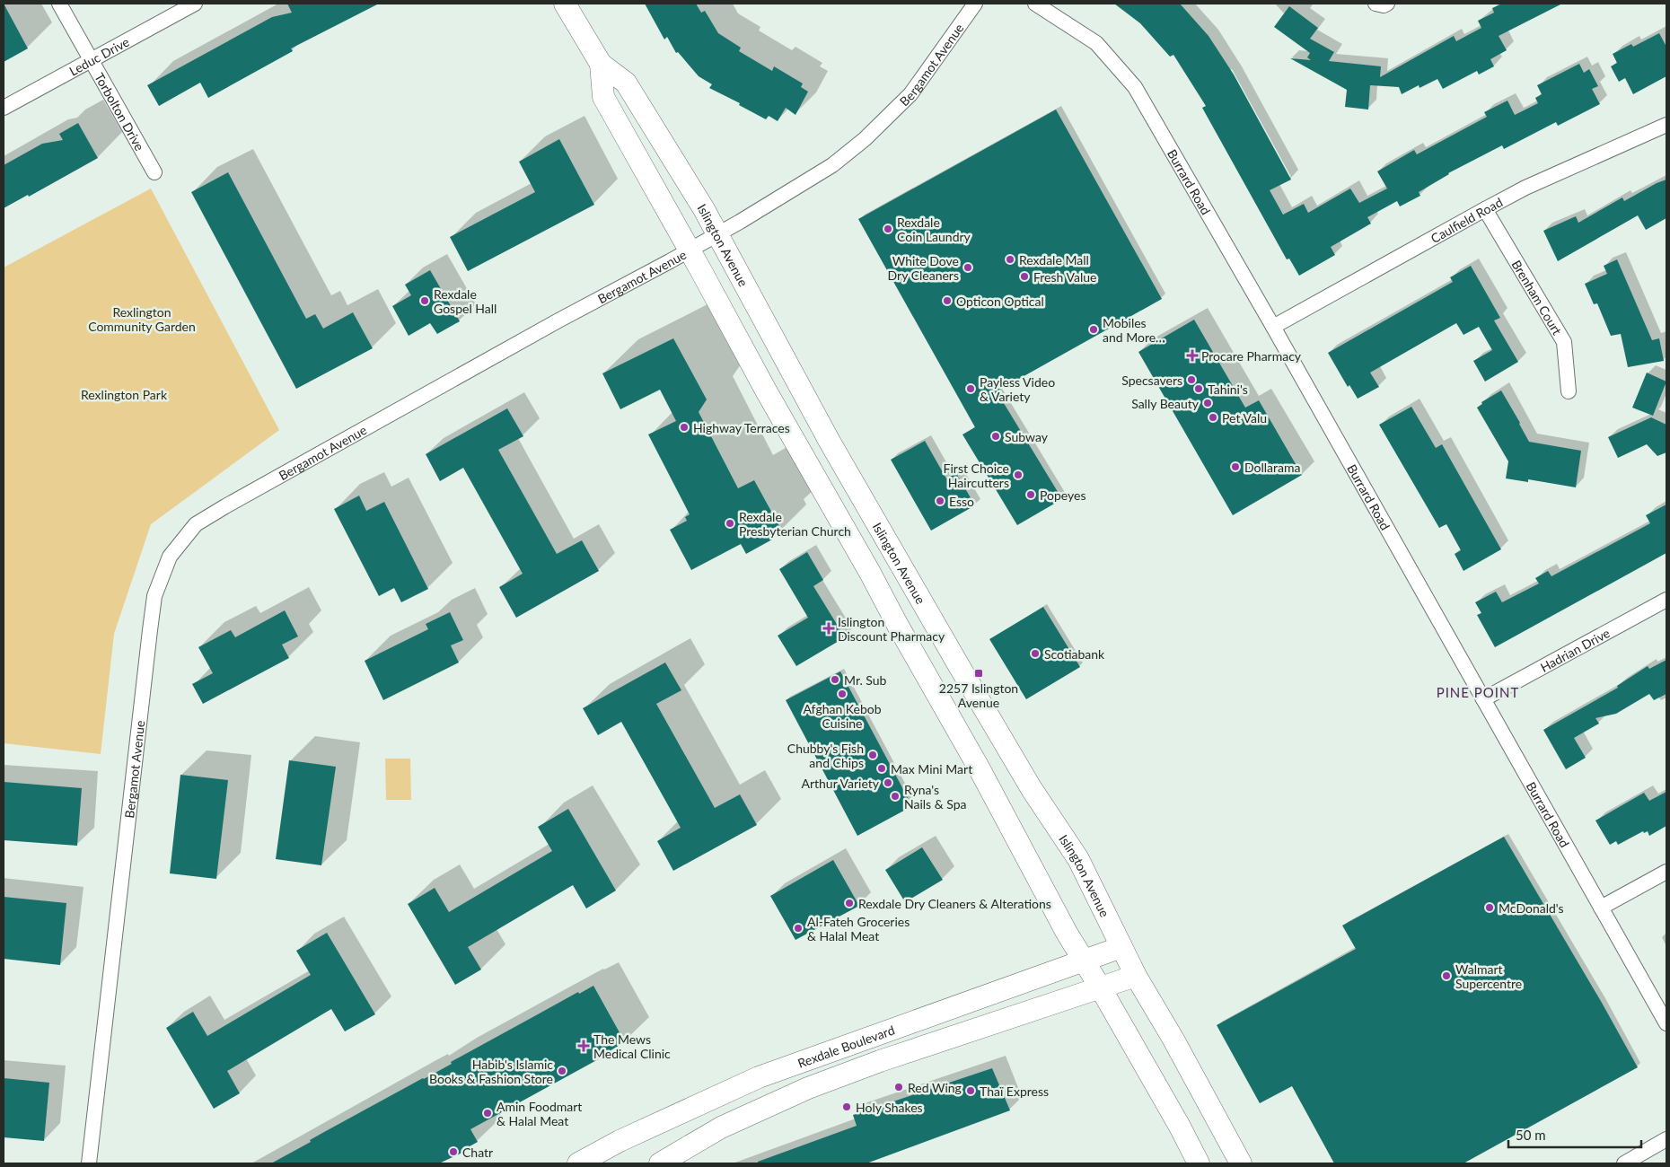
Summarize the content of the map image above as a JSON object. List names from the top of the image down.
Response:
{
  "streets": {
    "main road": ["Islington Avenue", "Rexdale Boulevard"],
    "street": [
      "Leduc Drive",
      "Bergamot Avenue",
      "Torbolton Drive",
      "Burrard Road",
      "Caulfield Road",
      "Brenham Court",
      "Hadrian Drive"
    ]
  },
  "crossings": [
    ["Leduc Drive", "Torbolton Drive"],
    ["Bergamot Avenue", "Islington Avenue"],
    ["Burrard Road", "Caulfield Road"],
    ["Burrard Road", "Hadrian Drive"],
    ["Caulfield Road", "Brenham Court"],
    ["Islington Avenue", "Rexdale Boulevard"]
  ],
  "districts": ["PINE POINT"],
  "parks": ["Rexlington Community Garden", "Rexlington Park"],
  "places": {
    "other": [
      "Rexdale Coin Laundry",
      "Rexdale Mall",
      "White Dove Dry Cleaners",
      "Fresh Value",
      "Rexdale Gospel Hall",
      "Opticon Optical",
      "Mobiles and More…",
      "Specsavers",
      "Payless Video & Variety",
      "Tahini's",
      "Sally Beauty",
      "Pet Valu",
      "Highway Terraces",
      "Subway",
      "Dollarama",
      "First Choice Haircutters",
      "Popeyes",
      "Esso",
      "Rexdale Presbyterian Church",
      "Scotiabank",
      "Mr. Sub",
      "Afghan Kebob Cuisine",
      "Chubby's Fish and Chips",
      "Max Mini Mart",
      "Arthur Variety",
      "Ryna's Nails & Spa",
      "Rexdale Dry Cleaners & Alterations",
      "McDonald's",
      "Al-Fateh Groceries & Halal Meat",
      "Walmart Supercentre",
      "Habib's Islamic Books & Fashion Store",
      "Red Wing",
      "Thaï Express",
      "Holy Shakes",
      "Amin Foodmart & Halal Meat",
      "Chatr"
    ],
    "health": ["Procare Pharmacy", "Islington Discount Pharmacy", "The Mews Medical Clinic"],
    "transit": ["2257 Islington Avenue"]
  },
  "scale_bar": "50 m"
}
